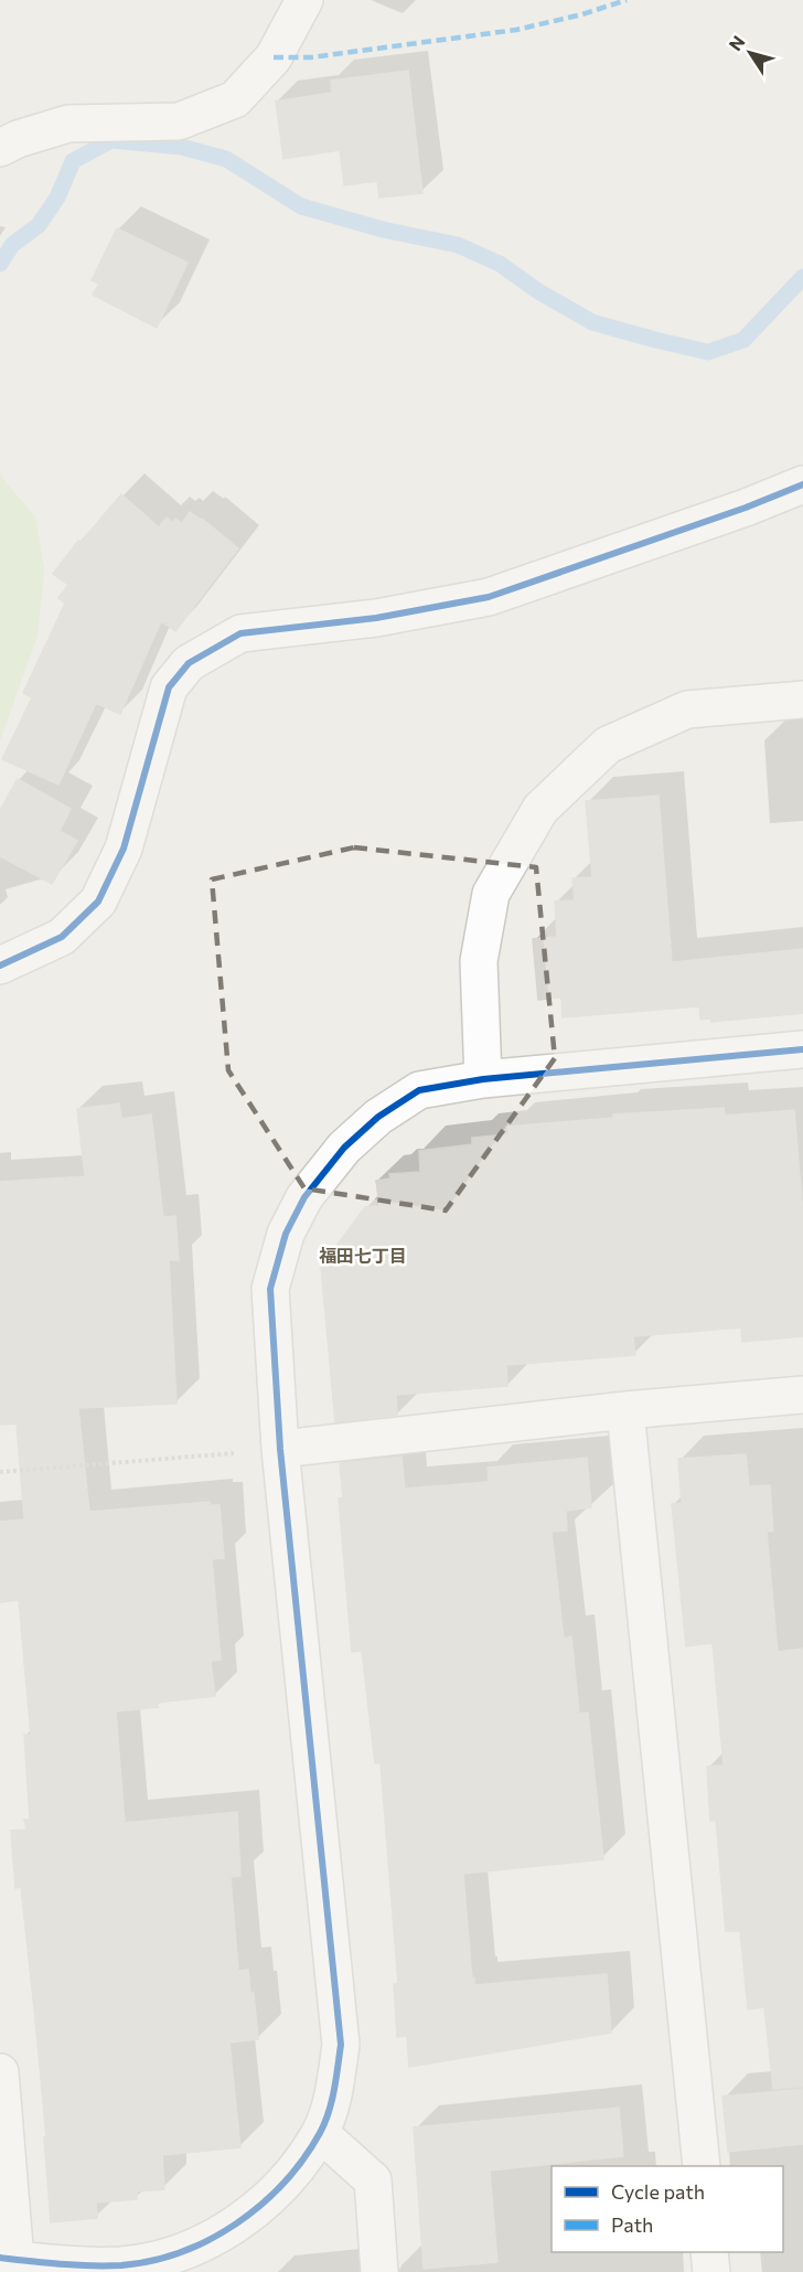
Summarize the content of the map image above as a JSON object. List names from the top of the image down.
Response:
{
  "districts": ["福田七丁目"],
  "legend": ["Cycle path", "Path"],
  "north": "top left"
}
